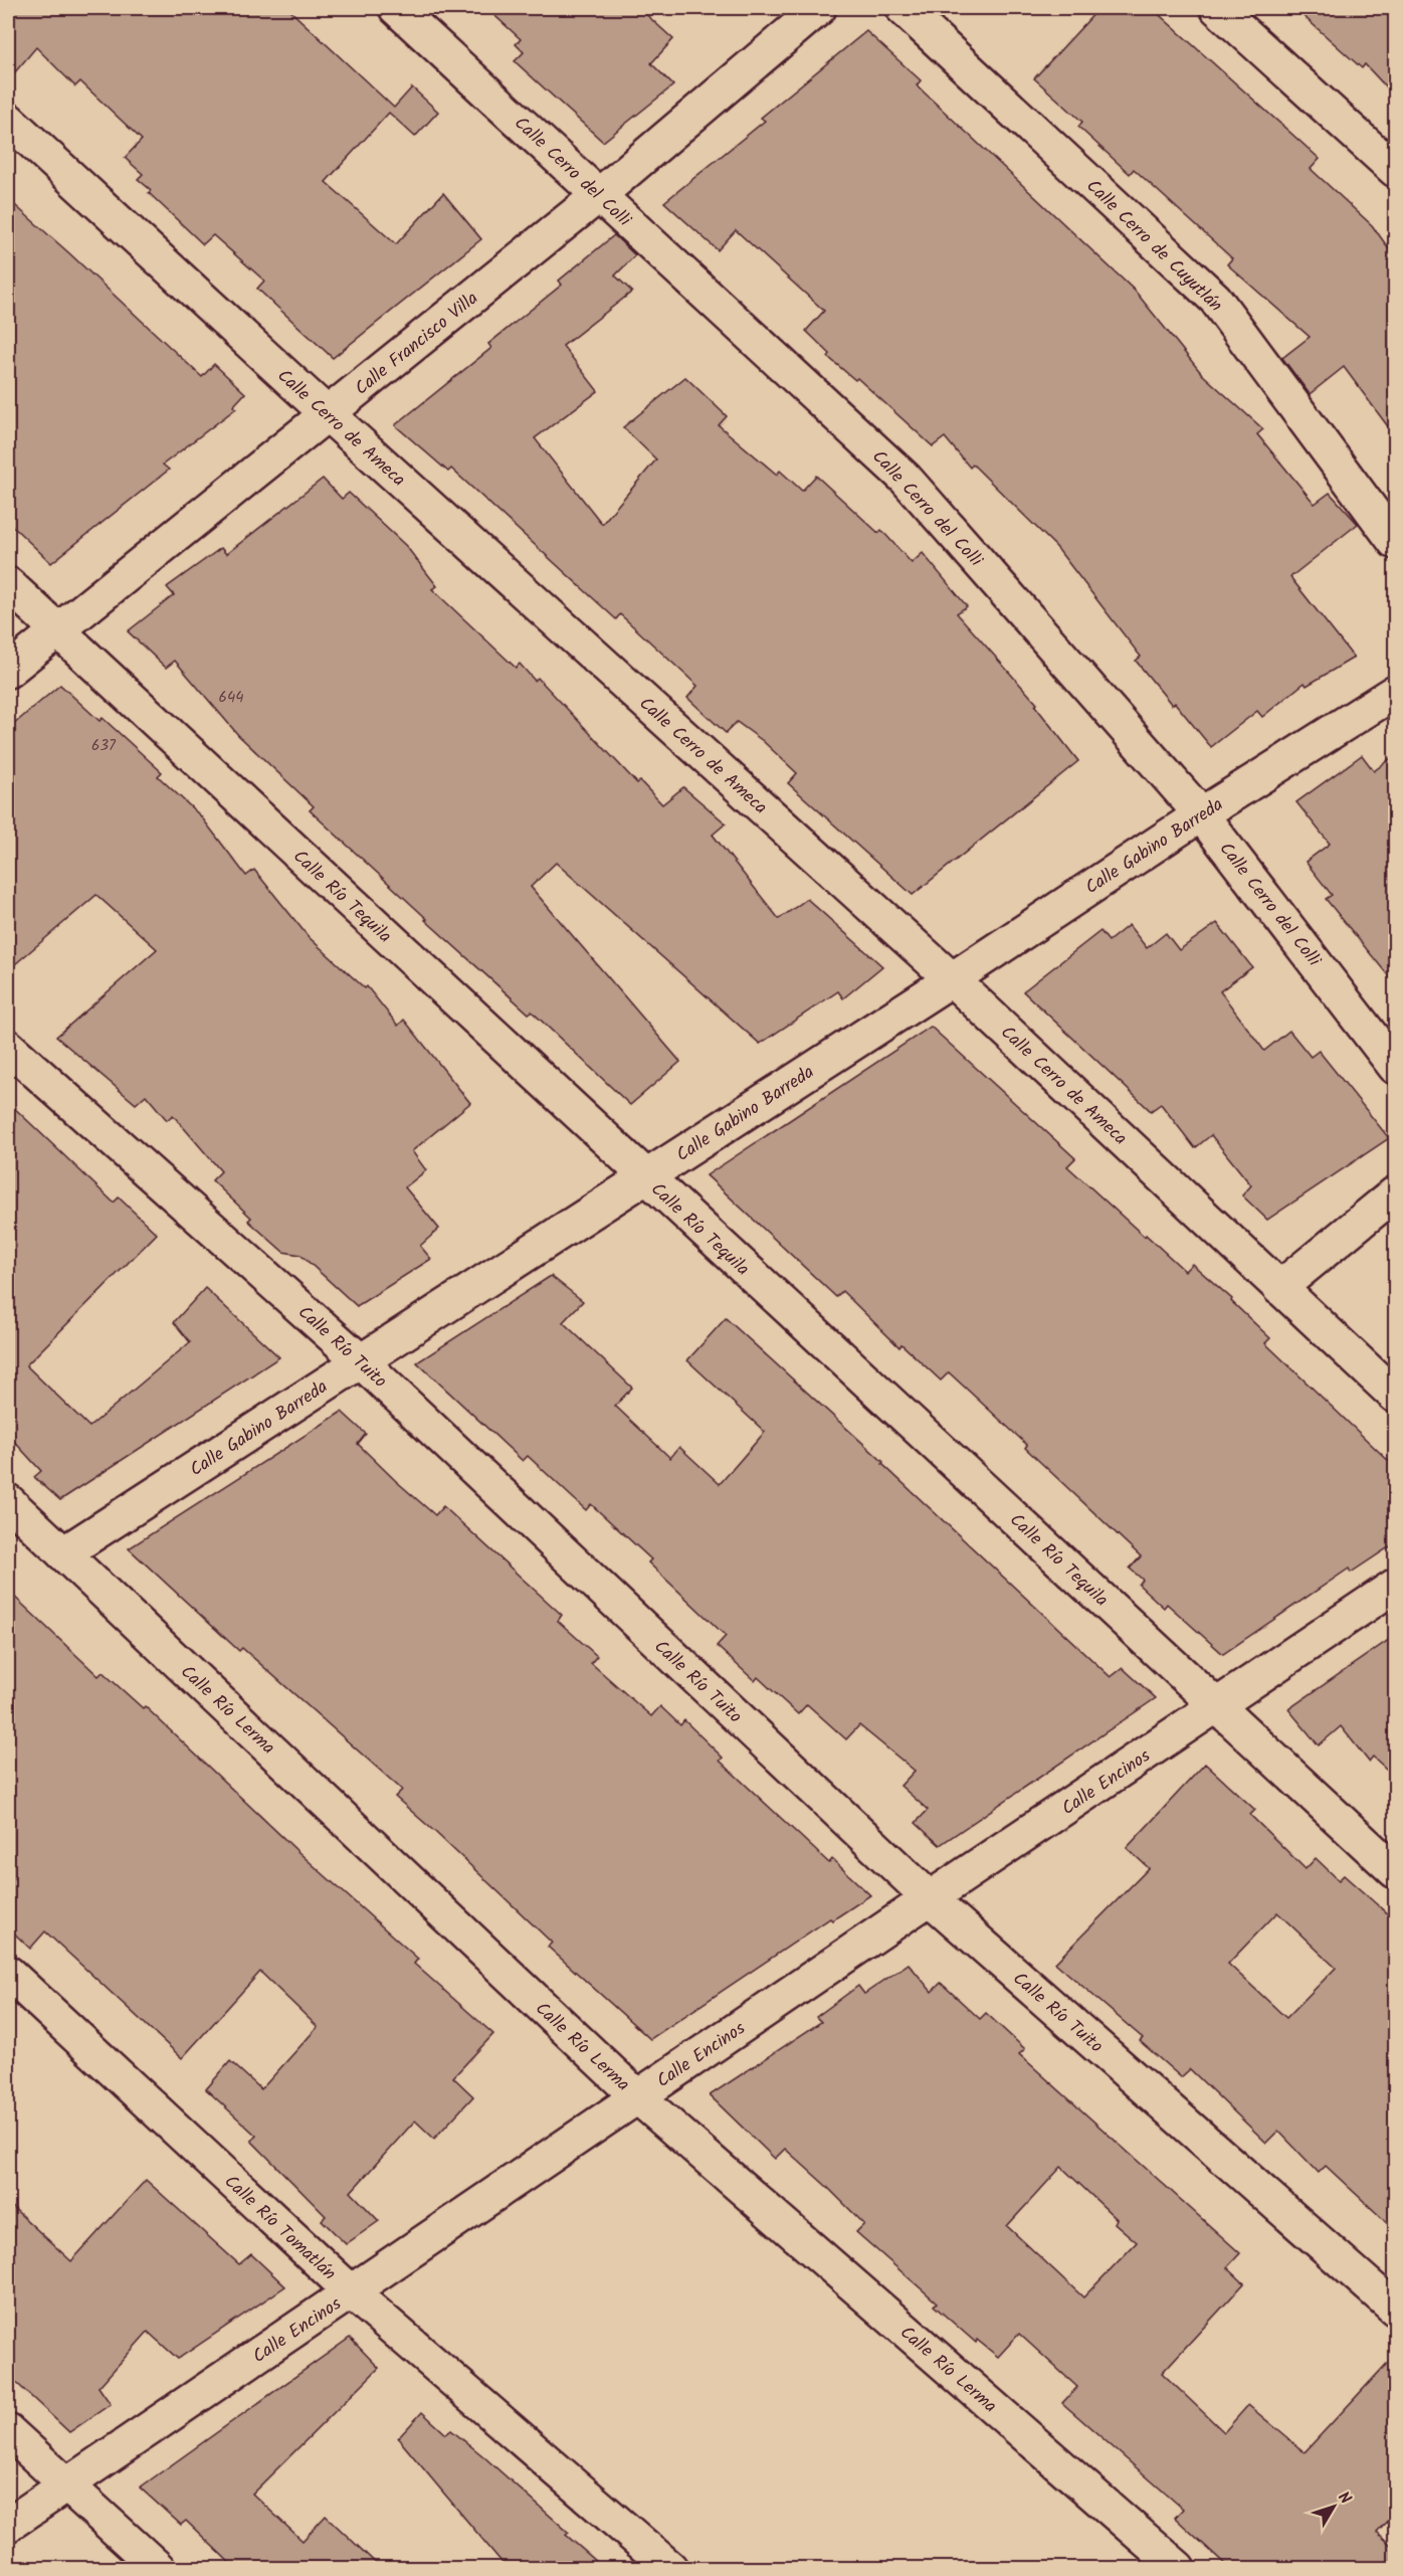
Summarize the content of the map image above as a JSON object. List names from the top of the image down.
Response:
{
  "streets": {
    "street": [
      "Calle Cerro del Colli",
      "Calle Cerro de Cuyutlán",
      "Calle Francisco Villa",
      "Calle Cerro de Ameca",
      "Calle Gabino Barreda",
      "Calle Río Tequila",
      "Calle Río Tuito",
      "Calle Río Lerma",
      "Calle Encinos",
      "Calle Río Tomatlán"
    ]
  },
  "crossings": [
    ["Calle Cerro del Colli", "Calle Francisco Villa"],
    ["Calle Cerro del Colli", "Calle Gabino Barreda"],
    ["Calle Francisco Villa", "Calle Cerro de Ameca"],
    ["Calle Francisco Villa", "Calle Río Tequila"],
    ["Calle Cerro de Ameca", "Calle Gabino Barreda"],
    ["Calle Gabino Barreda", "Calle Río Tequila"],
    ["Calle Gabino Barreda", "Calle Río Tuito"],
    ["Calle Gabino Barreda", "Calle Río Lerma"],
    ["Calle Río Tequila", "Calle Encinos"],
    ["Calle Río Tuito", "Calle Encinos"],
    ["Calle Río Lerma", "Calle Encinos"],
    ["Calle Encinos", "Calle Río Tomatlán"]
  ],
  "house_numbers": ["644", "637"],
  "north": "top right"
}
